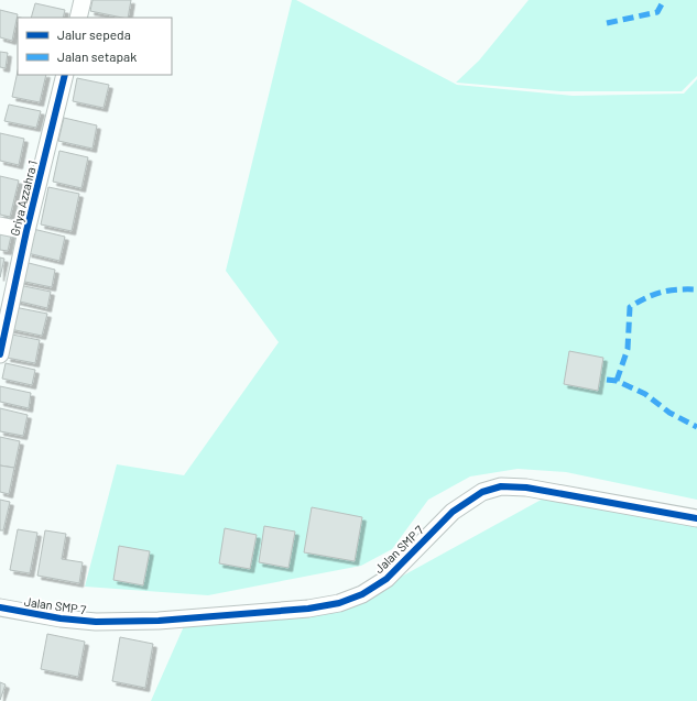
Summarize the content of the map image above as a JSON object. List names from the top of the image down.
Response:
{
  "streets": {
    "street": ["Griya Azzahra 1", "Jalan SMP 7"]
  },
  "legend": ["Jalur sepeda", "Jalan setapak"]
}
